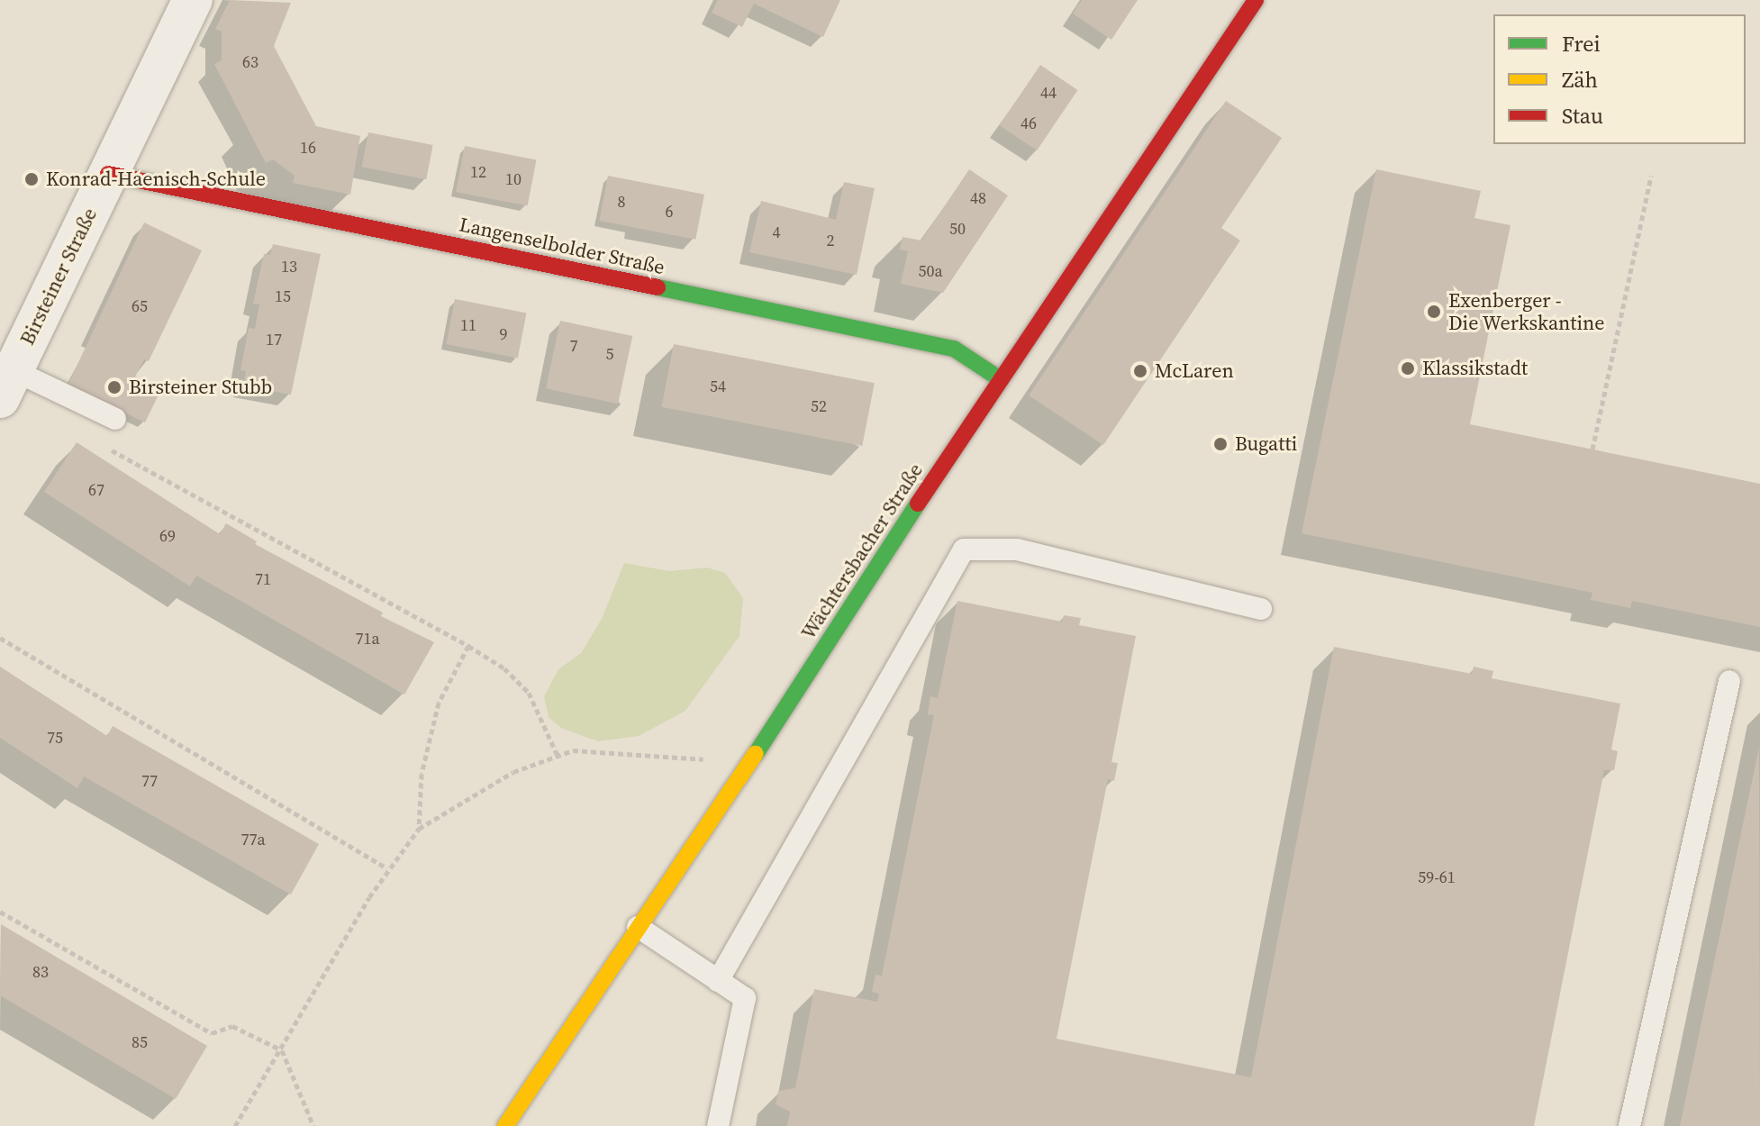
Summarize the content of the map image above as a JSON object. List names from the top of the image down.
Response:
{
  "streets": {
    "street": ["Langenselbolder Straße", "Birsteiner Straße", "Wächtersbacher Straße"]
  },
  "crossings": [
    ["Langenselbolder Straße", "Birsteiner Straße"],
    ["Langenselbolder Straße", "Wächtersbacher Straße"]
  ],
  "places": [
    "Konrad-Haenisch-Schule",
    "Exenberger - Die Werkskantine",
    "Klassikstadt",
    "McLaren",
    "Birsteiner Stubb",
    "Bugatti"
  ],
  "house_numbers": [
    "63",
    "44",
    "46",
    "16",
    "12",
    "10",
    "48",
    "8",
    "6",
    "50",
    "4",
    "2",
    "13",
    "50a",
    "15",
    "65",
    "11",
    "9",
    "17",
    "7",
    "5",
    "54",
    "52",
    "67",
    "69",
    "71",
    "71a",
    "75",
    "77",
    "77a",
    "59-61",
    "83",
    "85"
  ],
  "legend": ["Frei", "Zäh", "Stau"]
}
